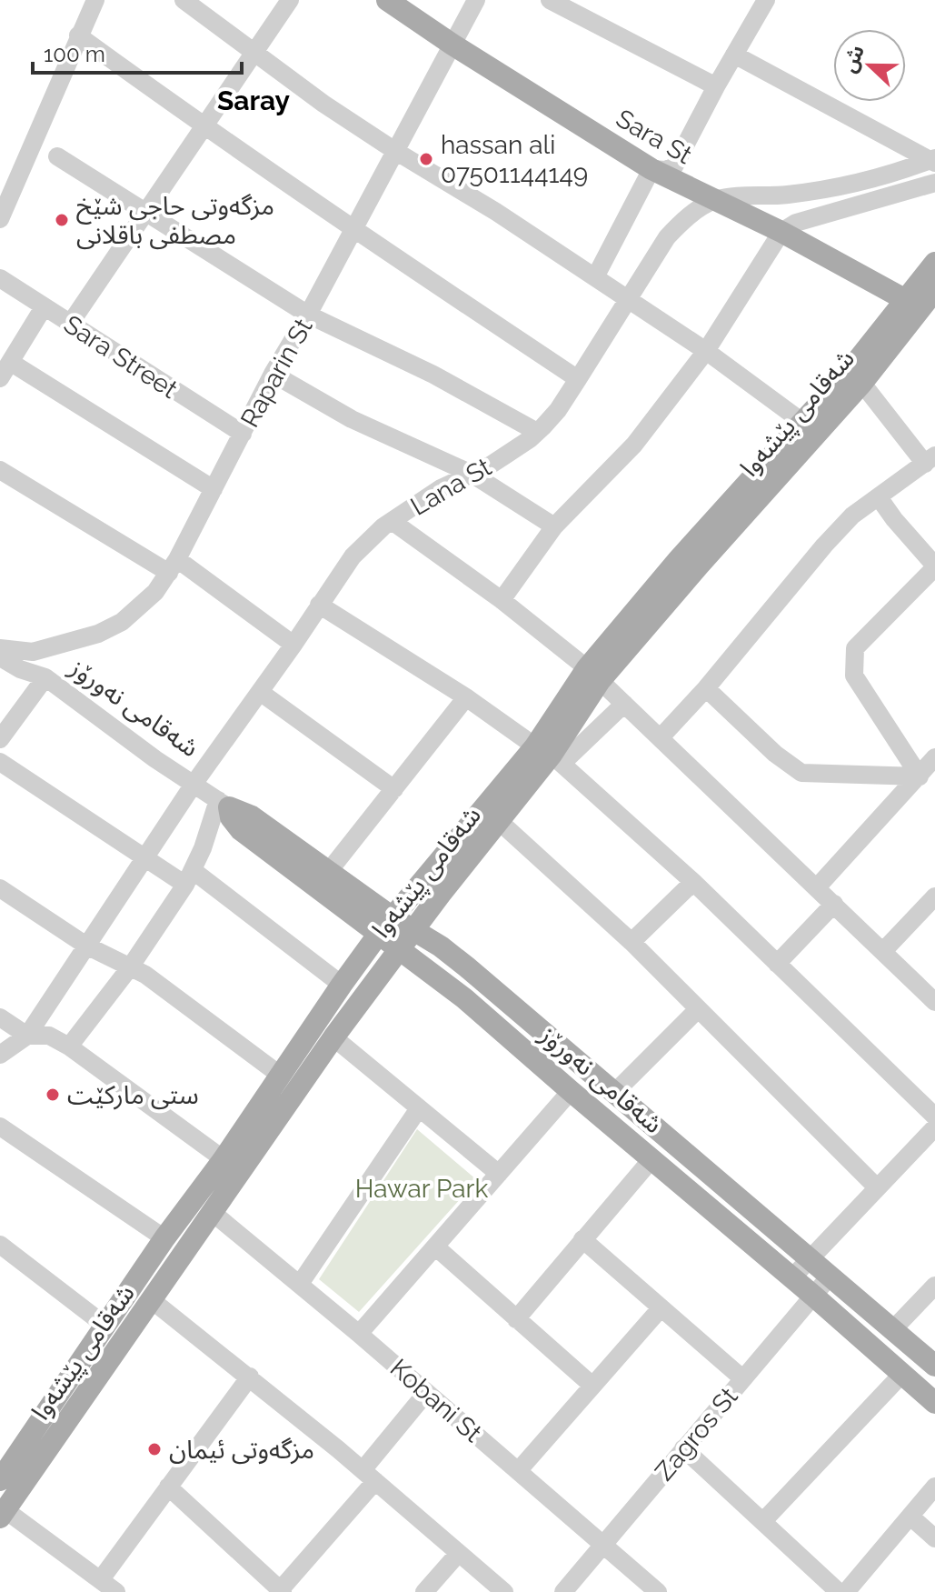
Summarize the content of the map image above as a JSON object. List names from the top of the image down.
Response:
{
  "streets": {
    "main road": ["Sara St", "شەقامی پێشەوا", "شەقامی نەورۆز"],
    "street": [
      "Sara Street",
      "Raparin St",
      "Lana St",
      "Kobani St",
      "Zagros St"
    ]
  },
  "crossings": [
    ["Sara St", "Raparin St"],
    ["Sara St", "شەقامی پێشەوا"],
    ["Sara St", "Lana St"],
    ["Sara Street", "Raparin St"],
    ["Raparin St", "شەقامی نەورۆز"],
    ["شەقامی پێشەوا", "شەقامی نەورۆز"],
    ["شەقامی پێشەوا", "Kobani St"],
    ["Lana St", "شەقامی نەورۆز"],
    ["شەقامی نەورۆز", "Zagros St"],
    ["Kobani St", "Zagros St"]
  ],
  "districts": ["Saray"],
  "parks": ["Hawar Park"],
  "places": [
    "hassan ali 07501144149",
    "مزگەوتی حاجی شێخ مصطفی باقلانی",
    "ستی مارکێت",
    "مزگەوتی ئیمان"
  ],
  "scale_bar": "100 m",
  "north": "left"
}
